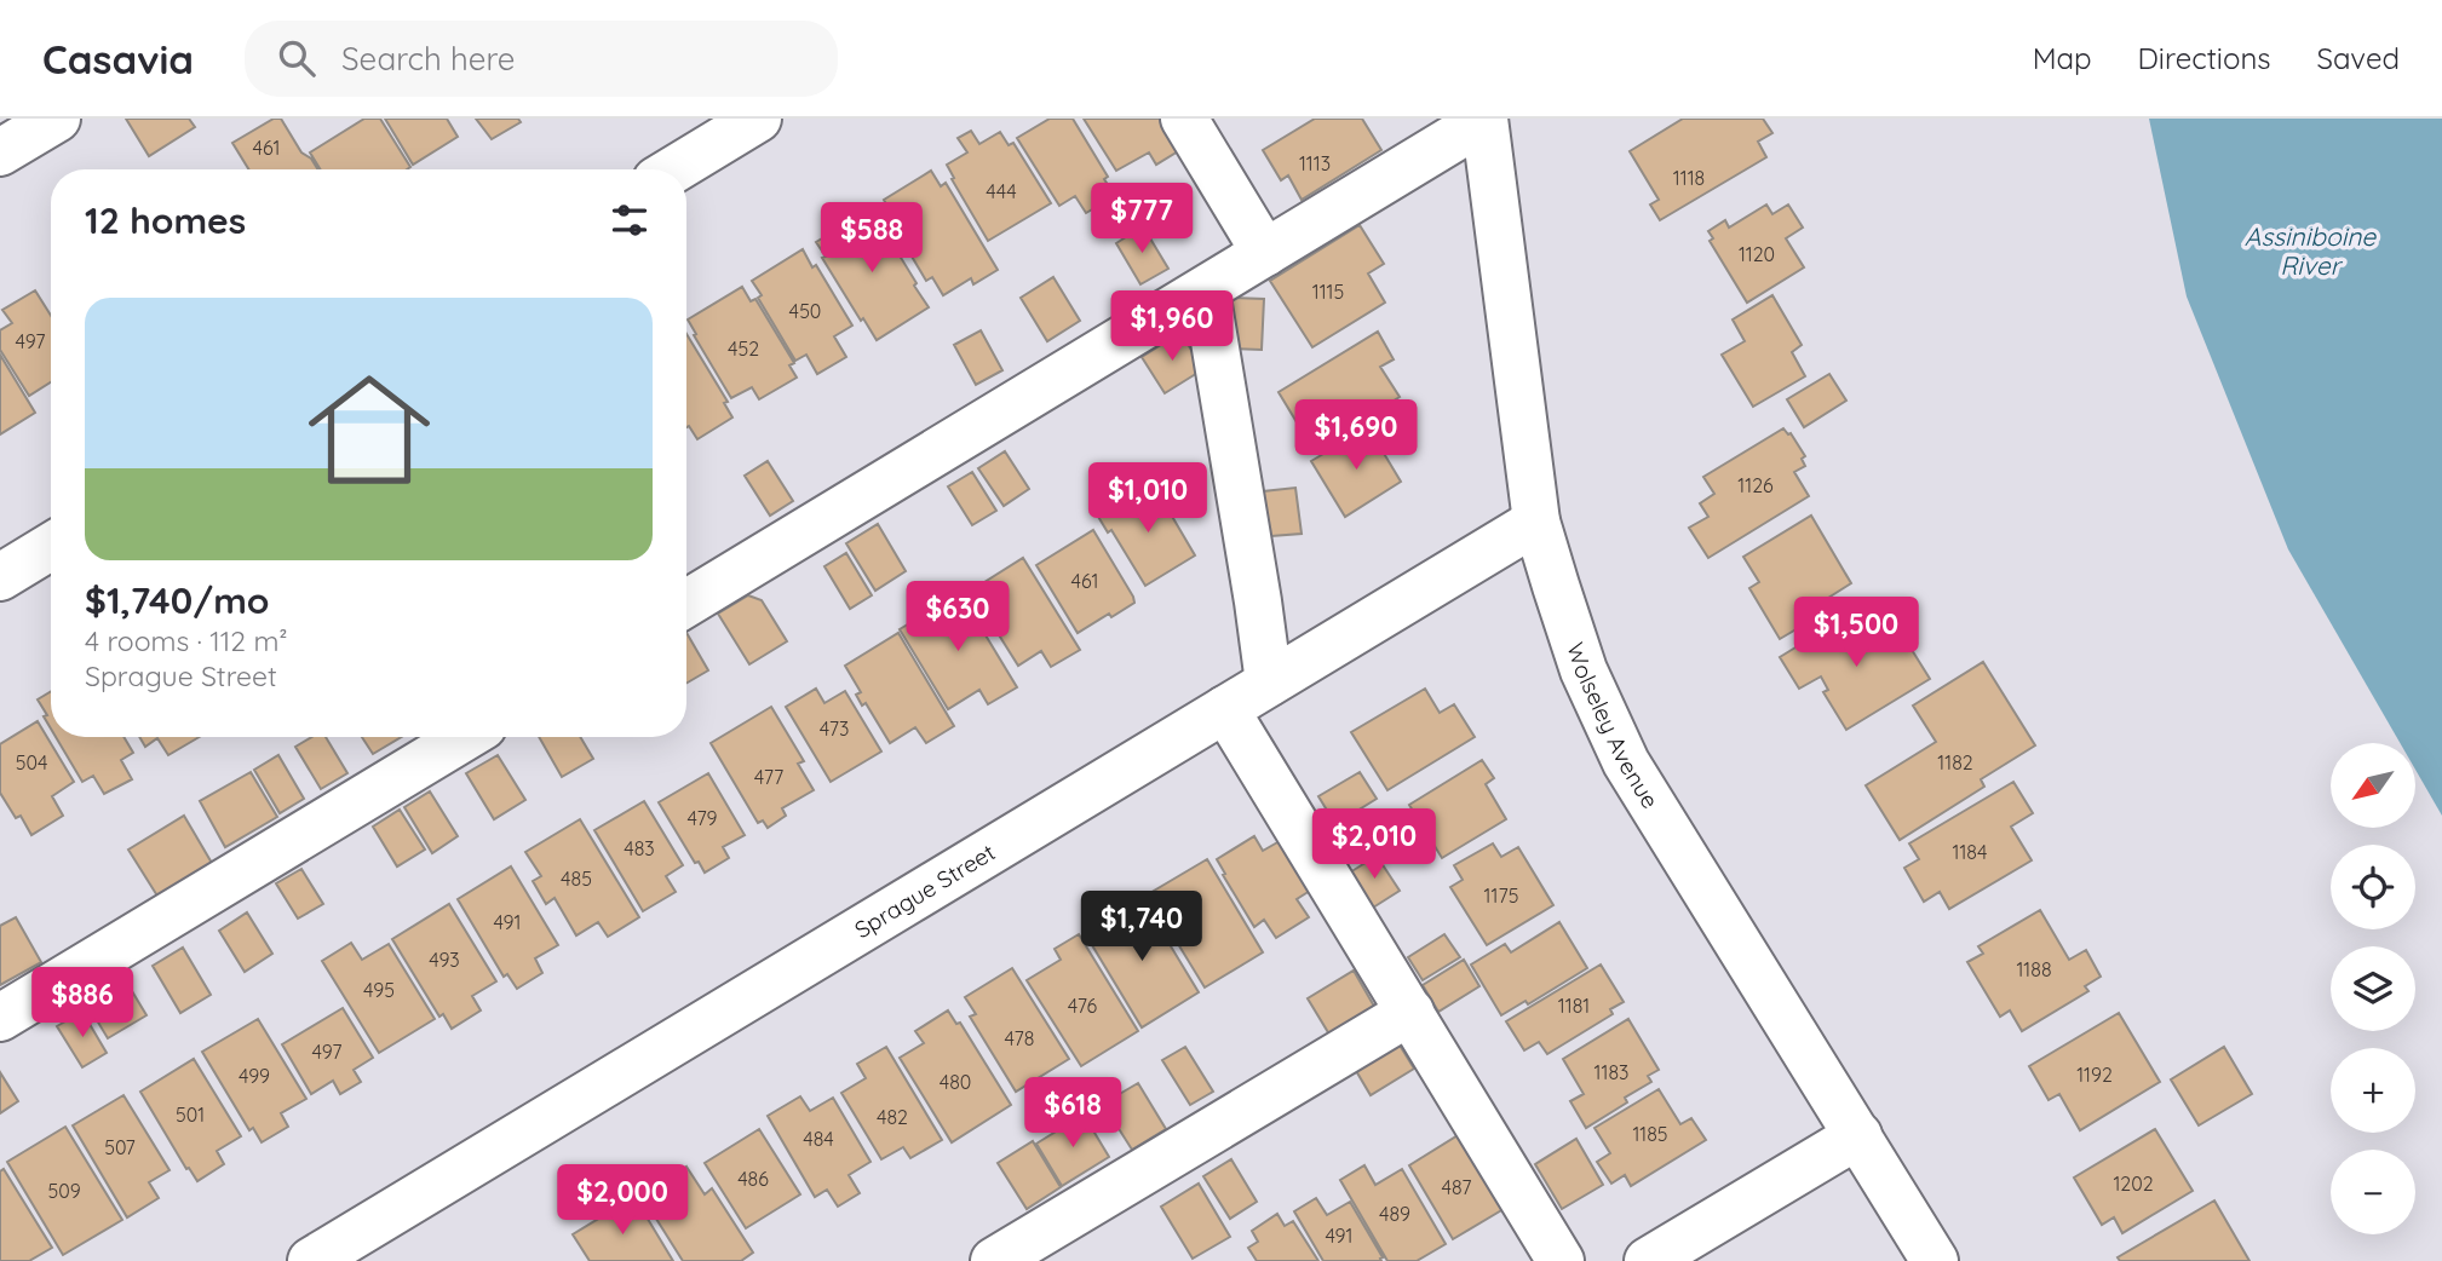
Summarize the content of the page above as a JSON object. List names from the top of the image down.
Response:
{
  "streets": {
    "street": ["Wolseley Avenue", "Sprague Street"]
  },
  "crossings": [
    ["Wolseley Avenue", "Sprague Street"]
  ],
  "water": ["Assiniboine River"],
  "house_numbers": [
    "461",
    "1113",
    "1118",
    "444",
    "1120",
    "1115",
    "450",
    "497",
    "452",
    "1126",
    "461",
    "473",
    "504",
    "1182",
    "477",
    "479",
    "483",
    "1184",
    "485",
    "1175",
    "491",
    "493",
    "1188",
    "495",
    "476",
    "1181",
    "478",
    "497",
    "1183",
    "1192",
    "499",
    "480",
    "501",
    "482",
    "1185",
    "484",
    "507",
    "486",
    "1202",
    "487",
    "509",
    "489",
    "491"
  ],
  "north": "bottom left",
  "page": {
    "header": "Casavia",
    "search": "Search here",
    "nav": ["Map", "Directions", "Saved"],
    "heading": "12 homes",
    "price": [
      "$777",
      "$588",
      "$1,960",
      "$1,690",
      "$1,010",
      "$630",
      "$1,500",
      "$2,010",
      "$1,740",
      "$886",
      "$618",
      "$2,000"
    ],
    "list": [
      {
        "name": "$1,740/mo",
        "note": "4 rooms · 112 m² · Sprague Street"
      }
    ],
    "map_buttons": ["+", "−"]
  }
}
